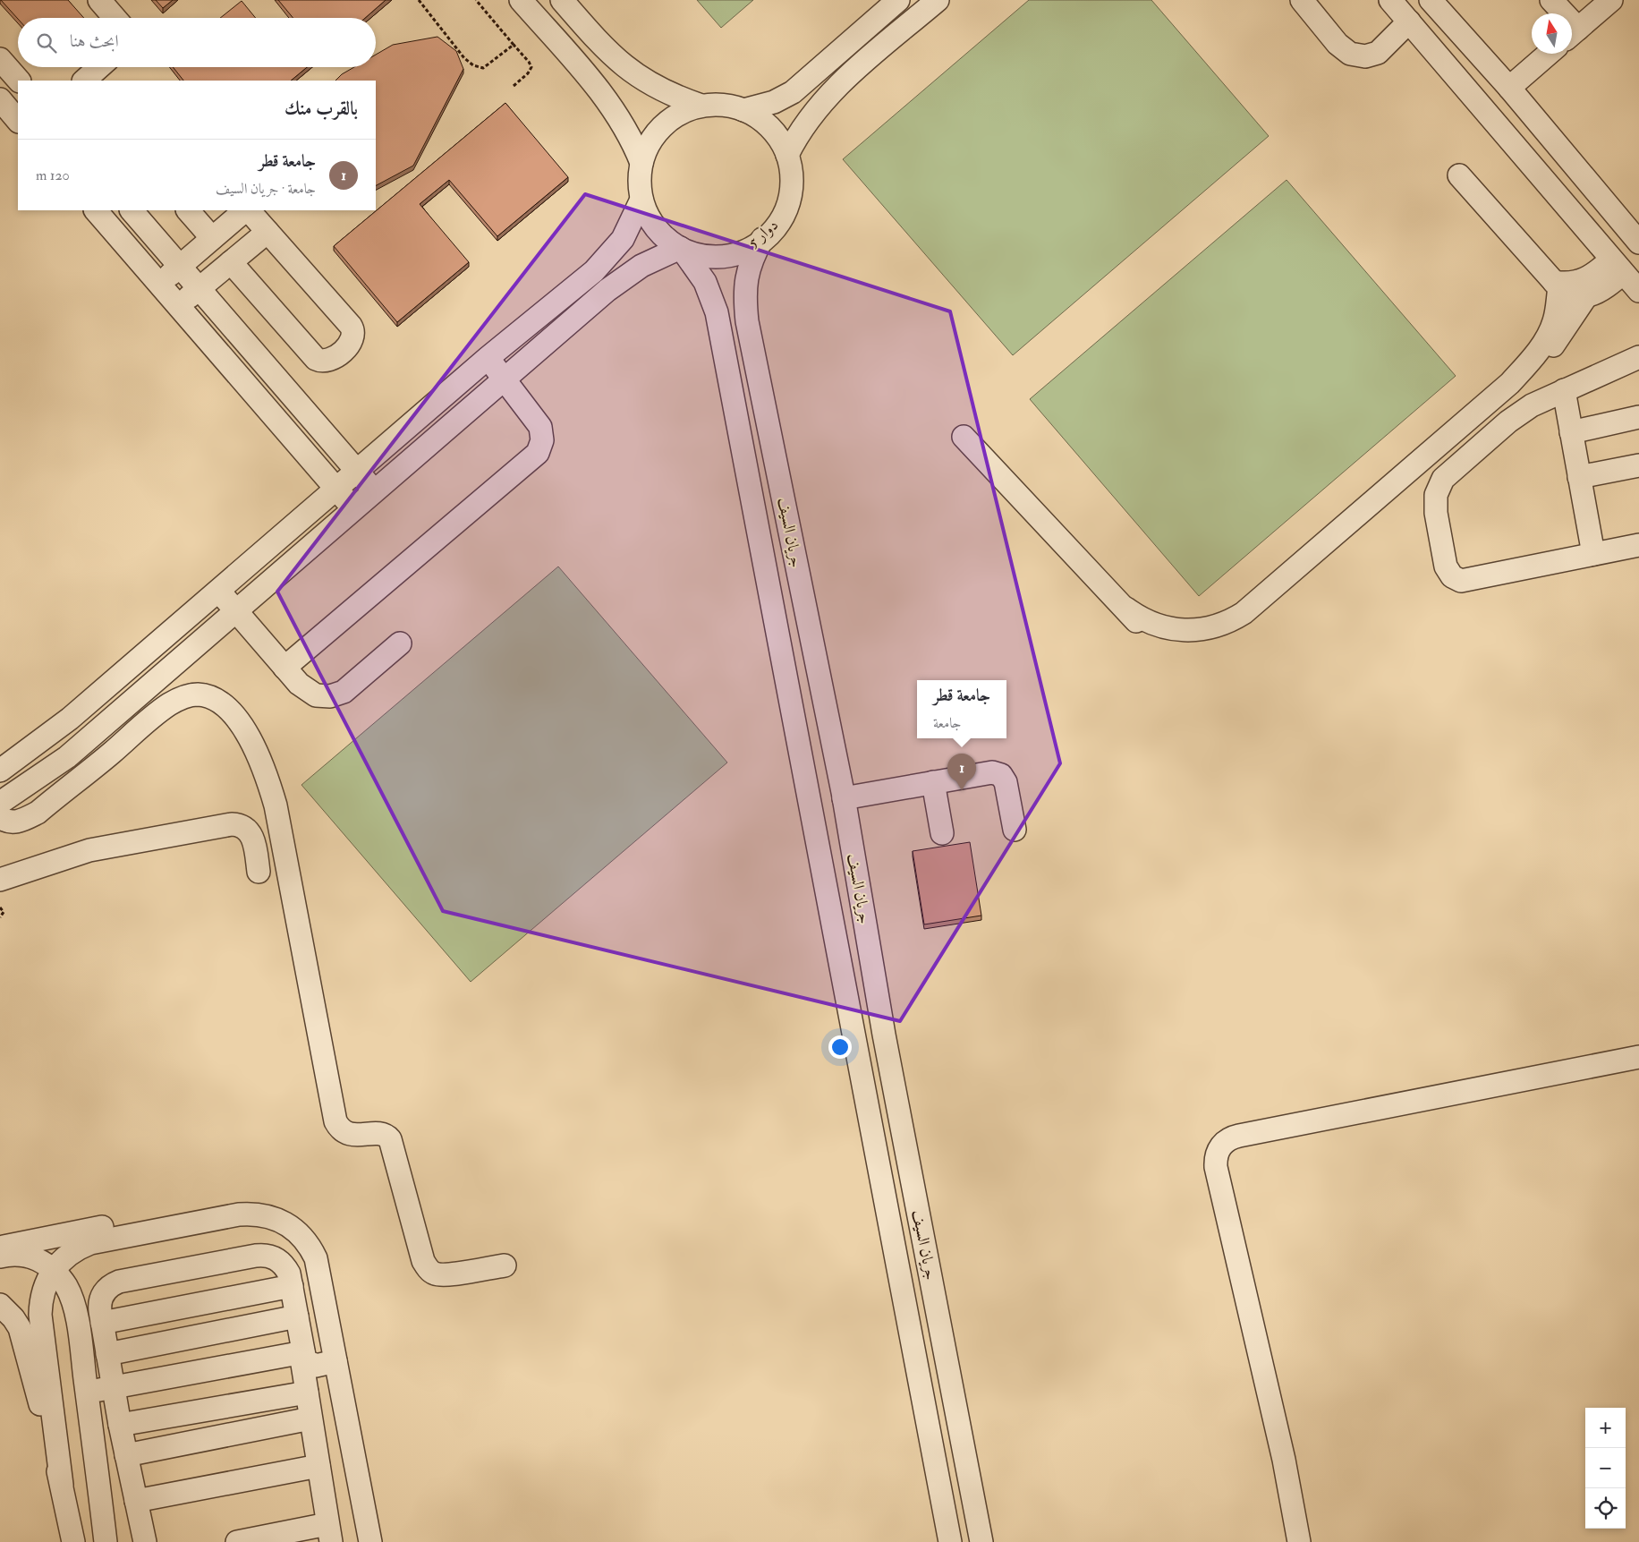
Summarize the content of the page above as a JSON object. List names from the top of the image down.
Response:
{
  "streets": {
    "street": ["دوار 5", "جريان السيف"]
  },
  "crossings": [
    ["دوار 5", "جريان السيف"]
  ],
  "north": "top",
  "page": {
    "search": "ابحث هنا",
    "heading": "بالقرب منك",
    "list": [
      {
        "mark": "1",
        "name": "جامعة قطر",
        "note": "جامعة · جريان السيف",
        "value": "120 m"
      }
    ],
    "popup": ["جامعة قطر", "جامعة"],
    "pins": "1",
    "map_buttons": ["+", "−"]
  }
}
